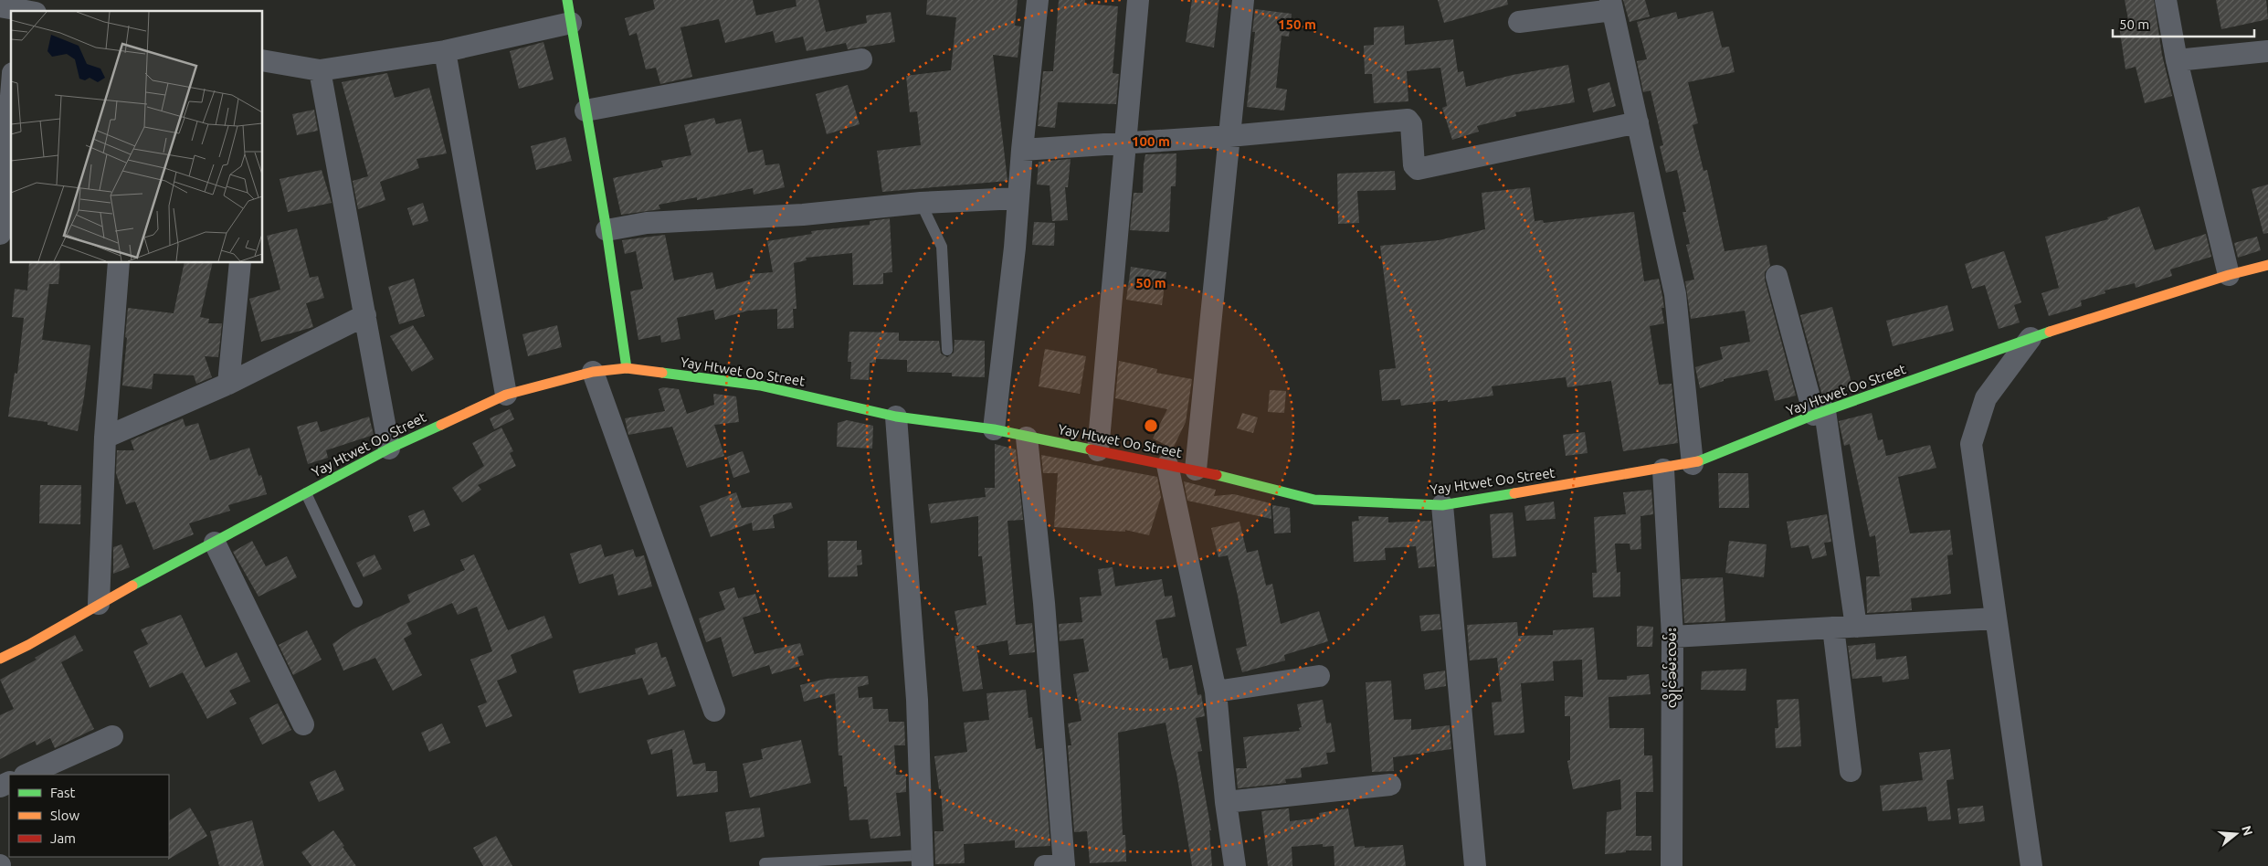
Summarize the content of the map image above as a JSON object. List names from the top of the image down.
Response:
{
  "streets": {
    "street": ["Yay Htwet Oo Street", "လွိုင်ခမ်းလမ်း"]
  },
  "crossings": [
    ["Yay Htwet Oo Street", "လွိုင်ခမ်းလမ်း"]
  ],
  "legend": ["Fast", "Slow", "Jam"],
  "scale_bar": "50 m",
  "north": "right",
  "rings": ["150 m", "100 m", "50 m"]
}
